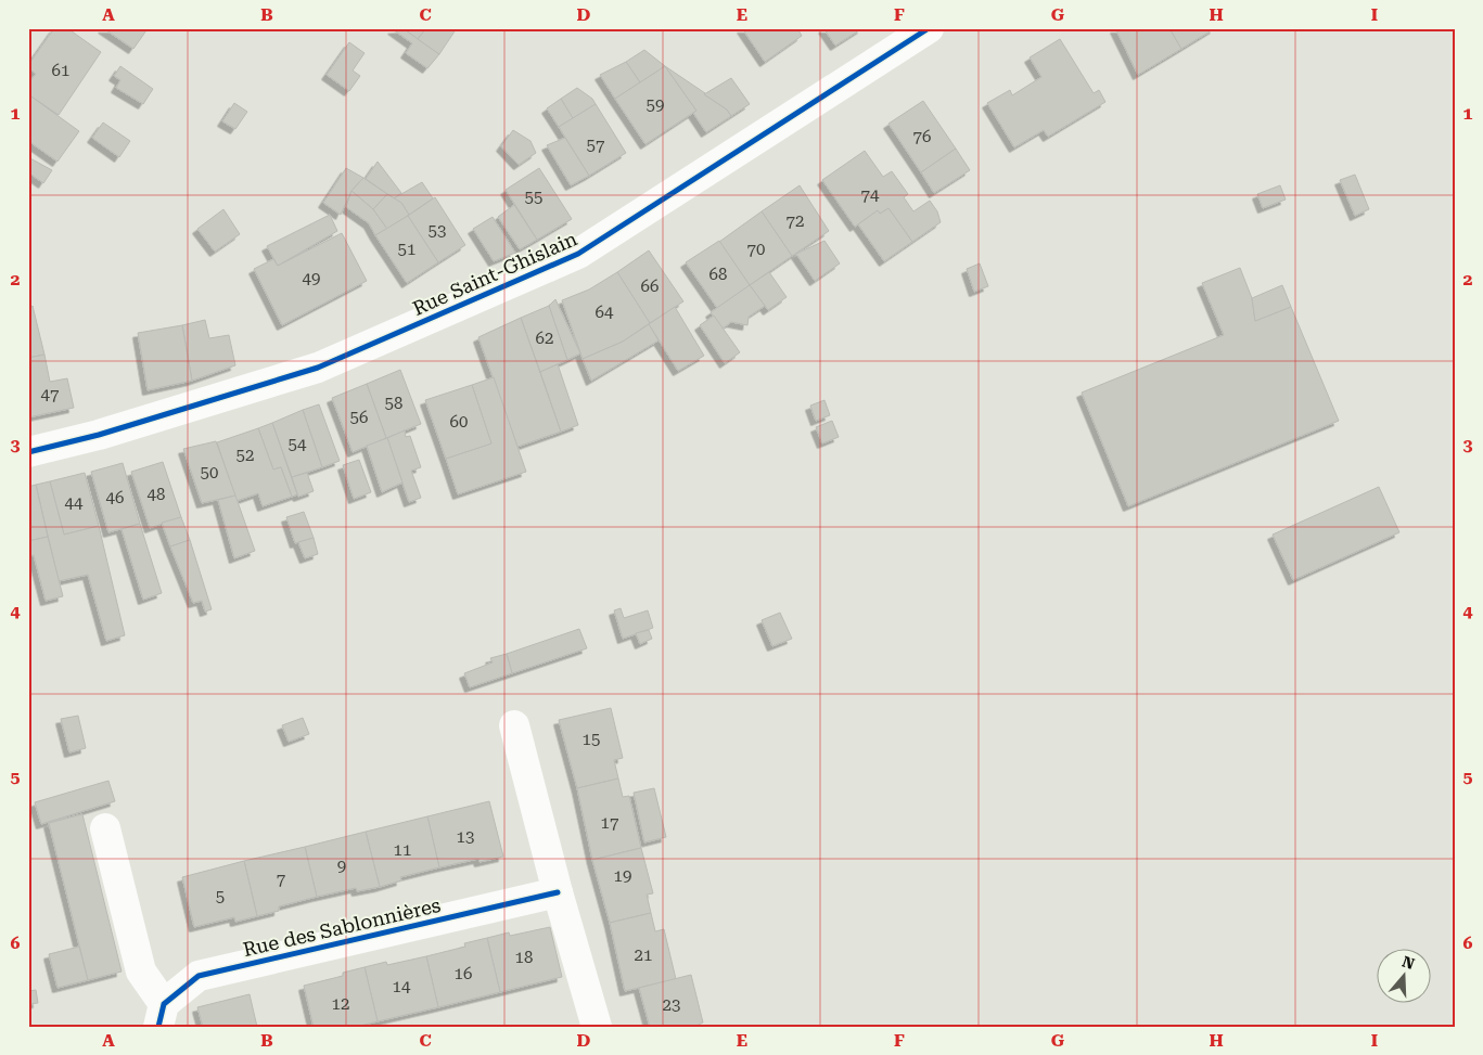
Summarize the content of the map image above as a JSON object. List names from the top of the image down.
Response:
{
  "streets": {
    "street": ["Rue Saint-Ghislain", "Rue des Sablonnières"]
  },
  "house_numbers": [
    "61",
    "59",
    "76",
    "57",
    "74",
    "55",
    "72",
    "53",
    "51",
    "70",
    "68",
    "49",
    "66",
    "64",
    "62",
    "47",
    "58",
    "56",
    "60",
    "54",
    "52",
    "50",
    "48",
    "46",
    "44",
    "15",
    "17",
    "13",
    "11",
    "9",
    "19",
    "7",
    "5",
    "21",
    "18",
    "16",
    "14",
    "12",
    "23"
  ],
  "north": "top",
  "grid": {
    "columns": [
      "A",
      "B",
      "C",
      "D",
      "E",
      "F",
      "G",
      "H",
      "I"
    ],
    "rows": [
      "1",
      "2",
      "3",
      "4",
      "5",
      "6"
    ]
  }
}
